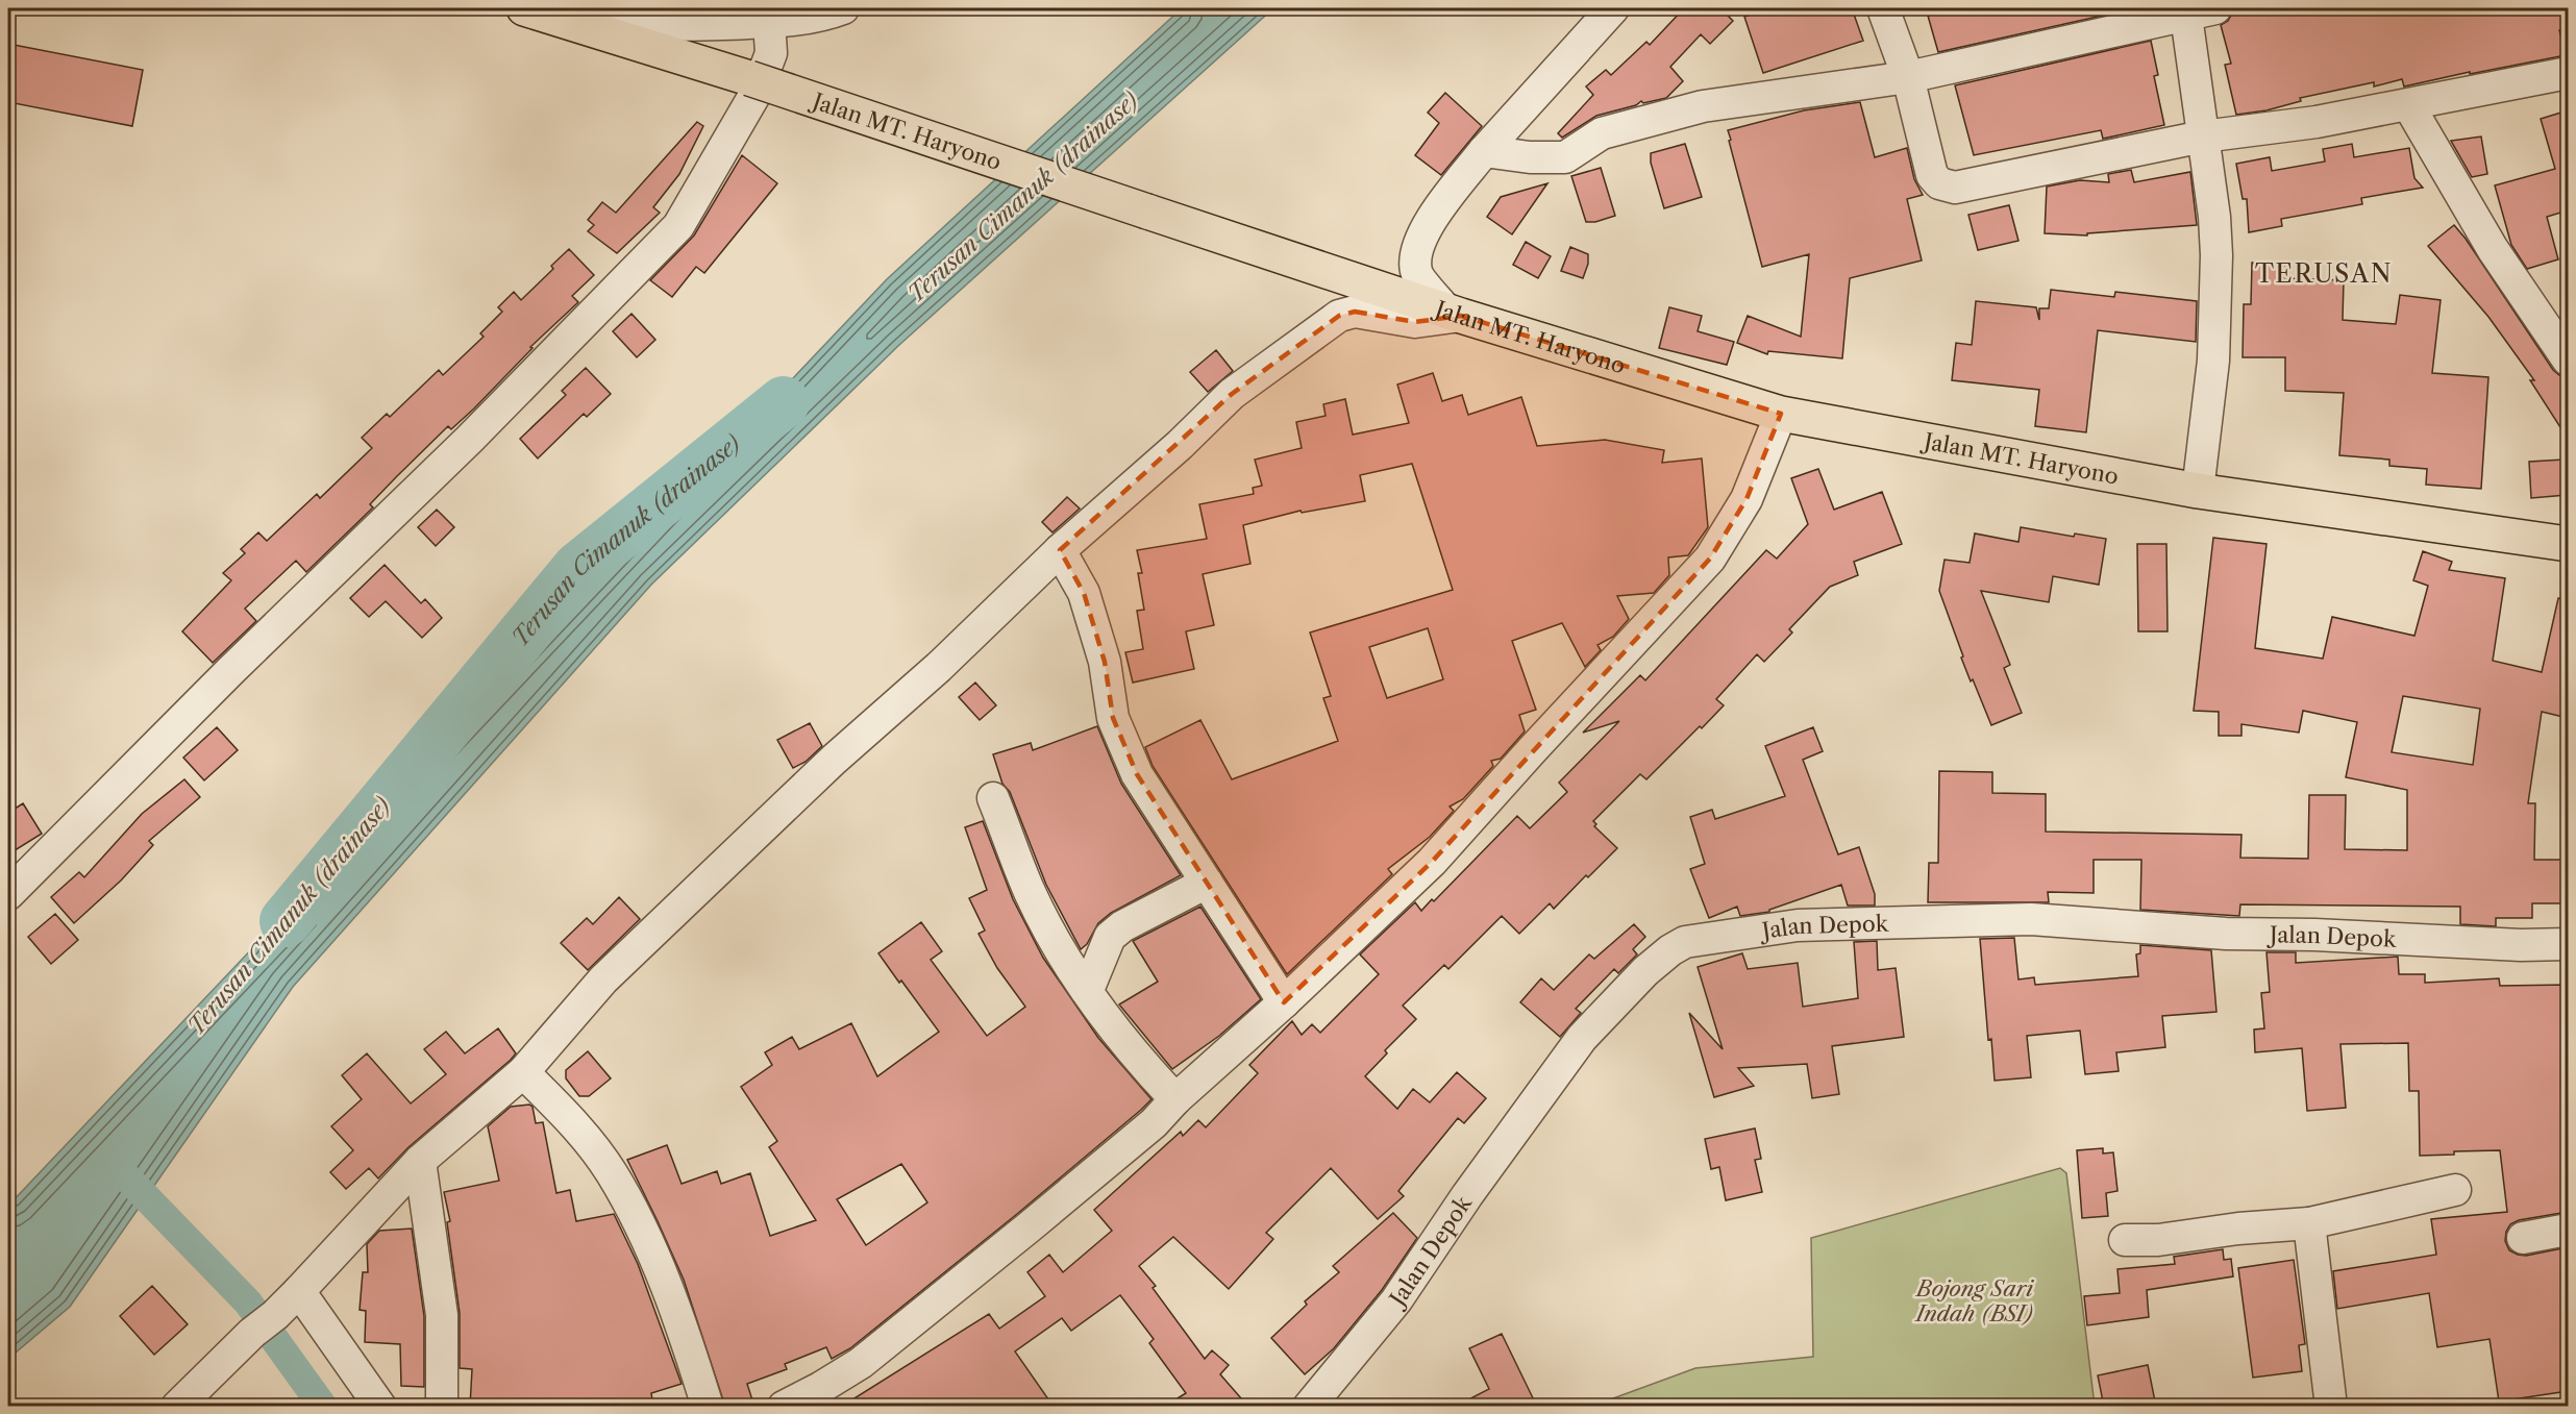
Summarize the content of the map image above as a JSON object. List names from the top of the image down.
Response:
{
  "streets": {
    "main road": ["Jalan MT. Haryono"],
    "street": ["Jalan Depok"]
  },
  "districts": ["TERUSAN"],
  "water": ["Terusan Cimanuk (drainase)"],
  "parks": ["Bojong Sari Indah (BSI)"]
}
